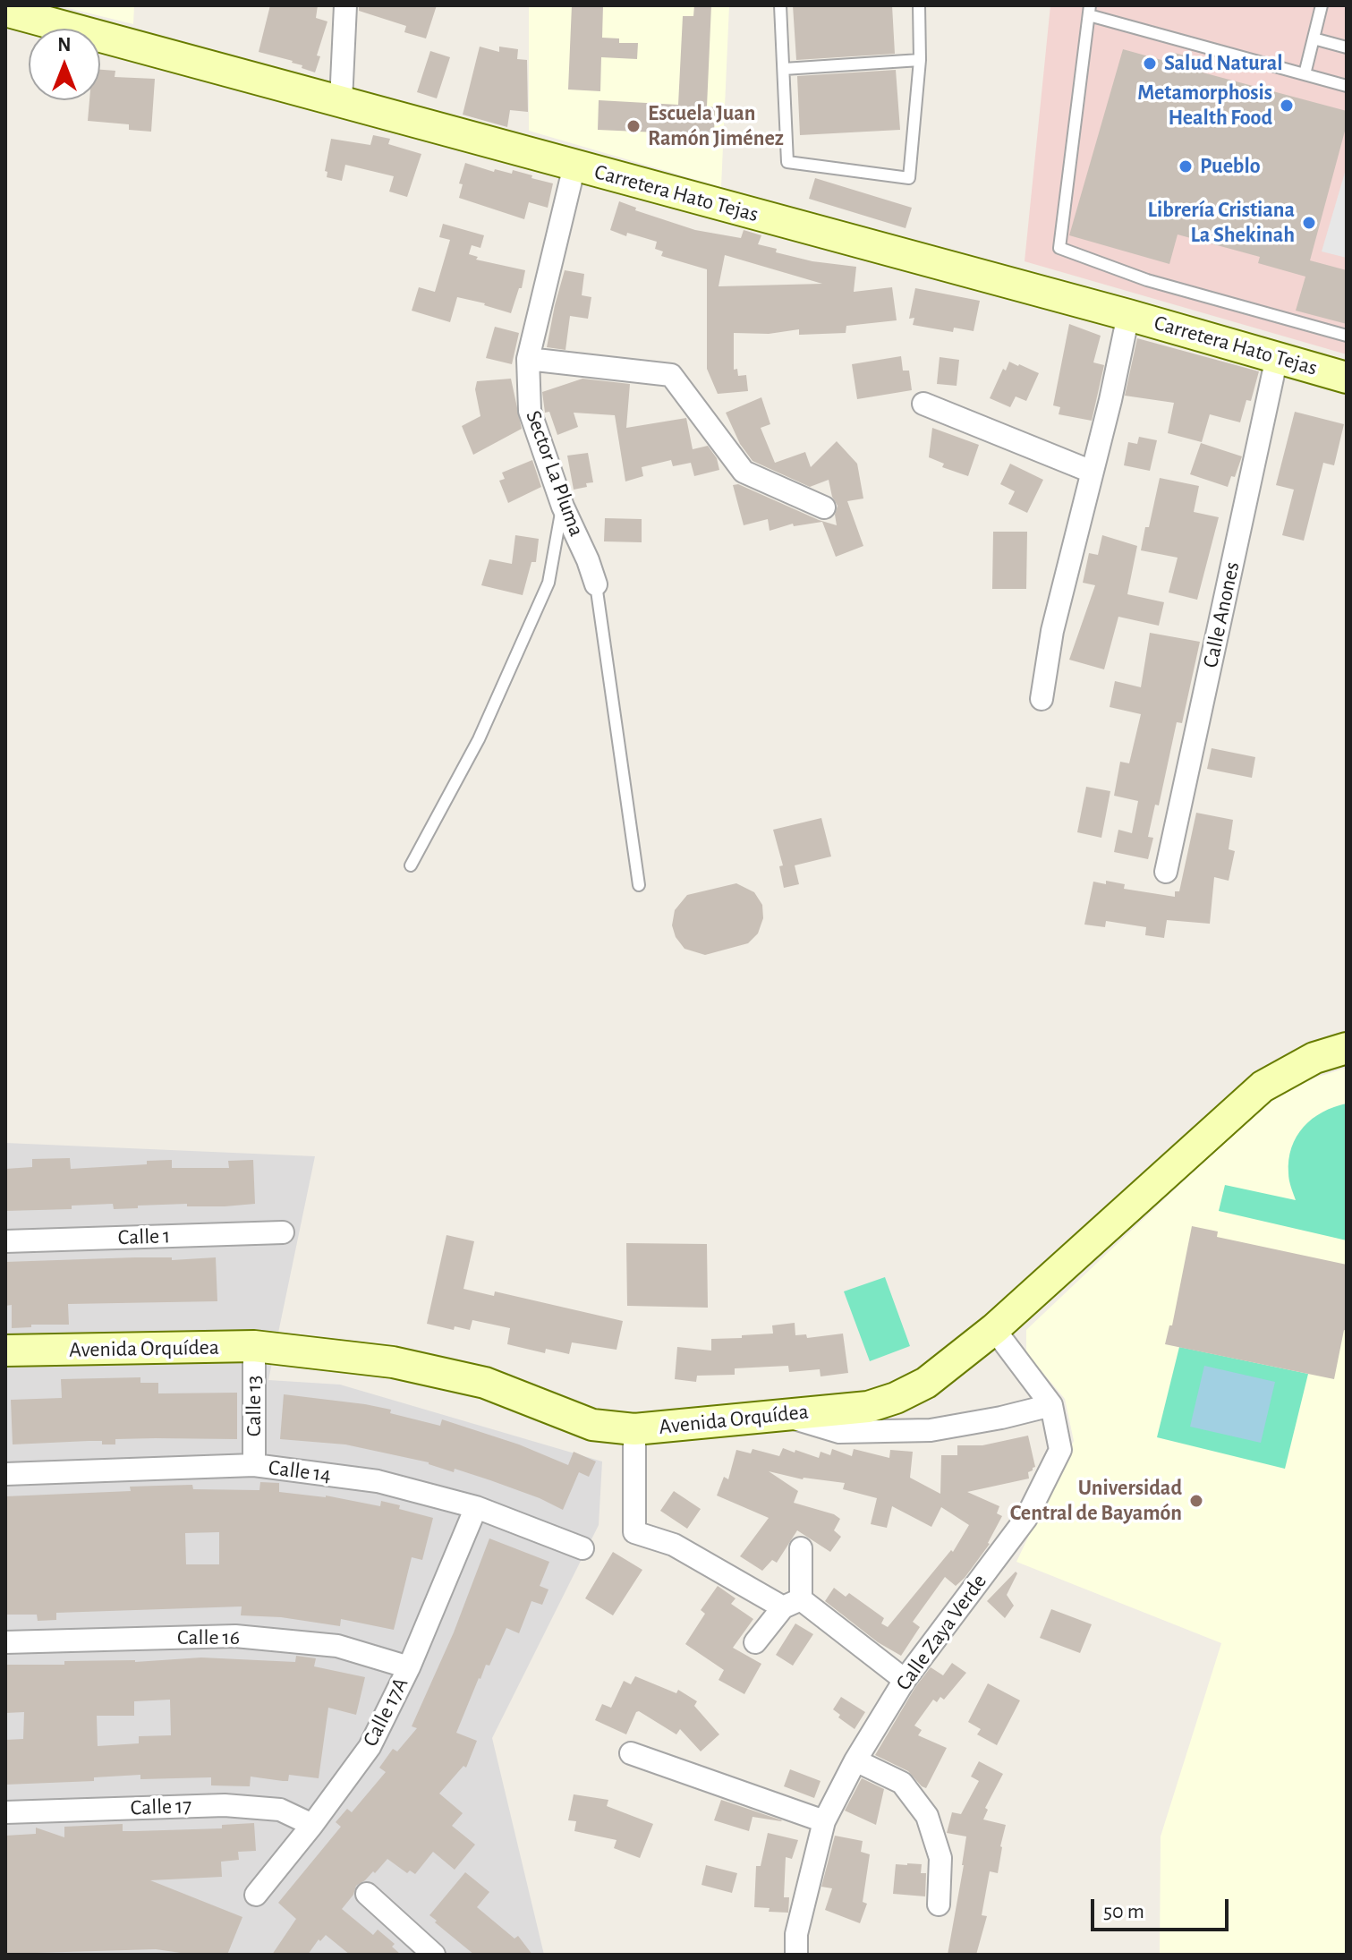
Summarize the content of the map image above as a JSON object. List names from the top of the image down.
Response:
{
  "streets": {
    "street": [
      "Carretera Hato Tejas",
      "Sector La Pluma",
      "Calle Anones",
      "Calle 1",
      "Avenida Orquídea",
      "Calle 13",
      "Calle 14",
      "Calle Zaya Verde",
      "Calle 16",
      "Calle 17A",
      "Calle 17"
    ]
  },
  "crossings": [
    ["Carretera Hato Tejas", "Sector La Pluma"],
    ["Carretera Hato Tejas", "Calle Anones"],
    ["Avenida Orquídea", "Calle 13"],
    ["Avenida Orquídea", "Calle Zaya Verde"],
    ["Calle 13", "Calle 14"],
    ["Calle 14", "Calle 17A"],
    ["Calle 16", "Calle 17A"],
    ["Calle 17A", "Calle 17"]
  ],
  "places": [
    "Salud Natural",
    "Metamorphosis Health Food",
    "Escuela Juan Ramón Jiménez",
    "Pueblo",
    "Librería Cristiana La Shekinah",
    "Universidad Central de Bayamón"
  ],
  "scale_bar": "50 m",
  "north": "top"
}
